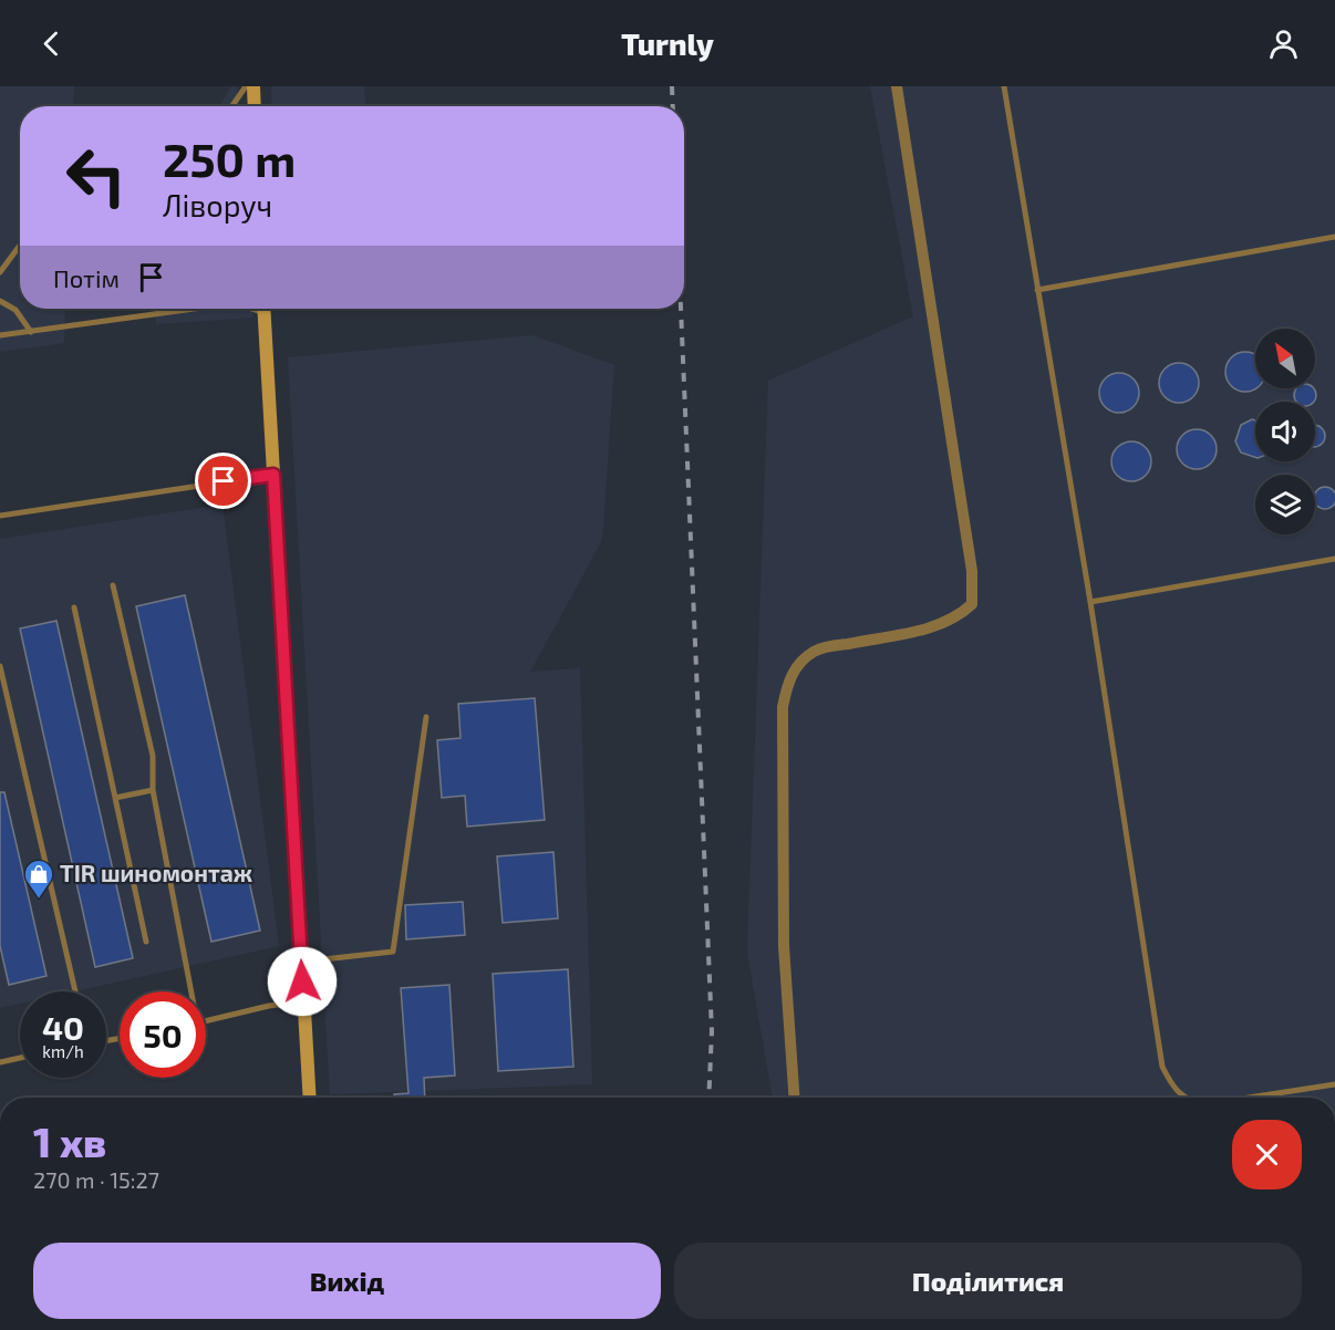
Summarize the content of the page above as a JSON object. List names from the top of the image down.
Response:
{
  "places": {
    "shop": ["TIR шиномонтаж"]
  },
  "north": "top left",
  "page": {
    "header": "Turnly",
    "turn": ["250 m", "Ліворуч"],
    "then": "Потім",
    "speed": "40 km/h",
    "limit": "50",
    "heading": ["1 хв", "270 m · 15:27"],
    "buttons": ["Вихід", "Поділитися"]
  }
}
